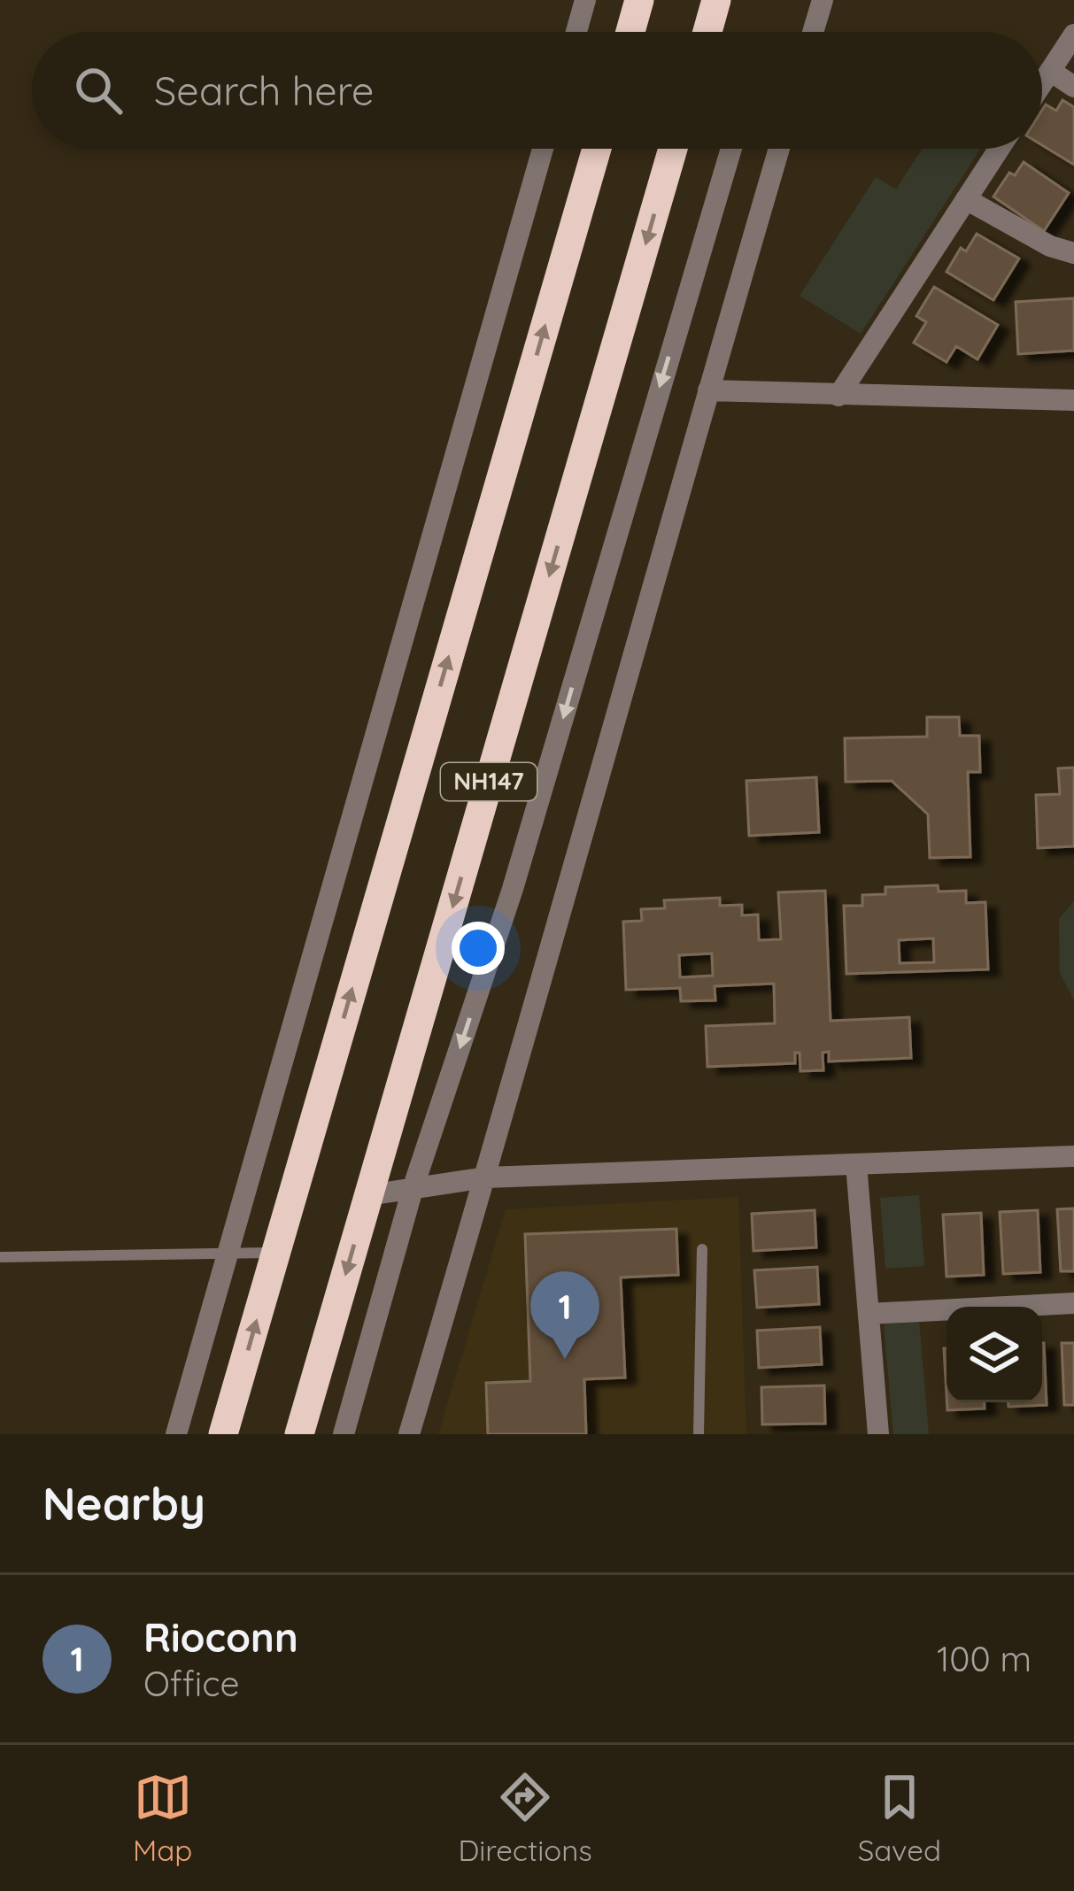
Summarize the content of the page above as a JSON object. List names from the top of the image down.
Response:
{
  "streets": {
    "highway": ["NH147"]
  },
  "page": {
    "search": "Search here",
    "pins": "1",
    "heading": "Nearby",
    "list": [
      {
        "mark": "1",
        "name": "Rioconn",
        "note": "Office",
        "value": "100 m"
      }
    ],
    "nav": ["Map", "Directions", "Saved"]
  }
}
